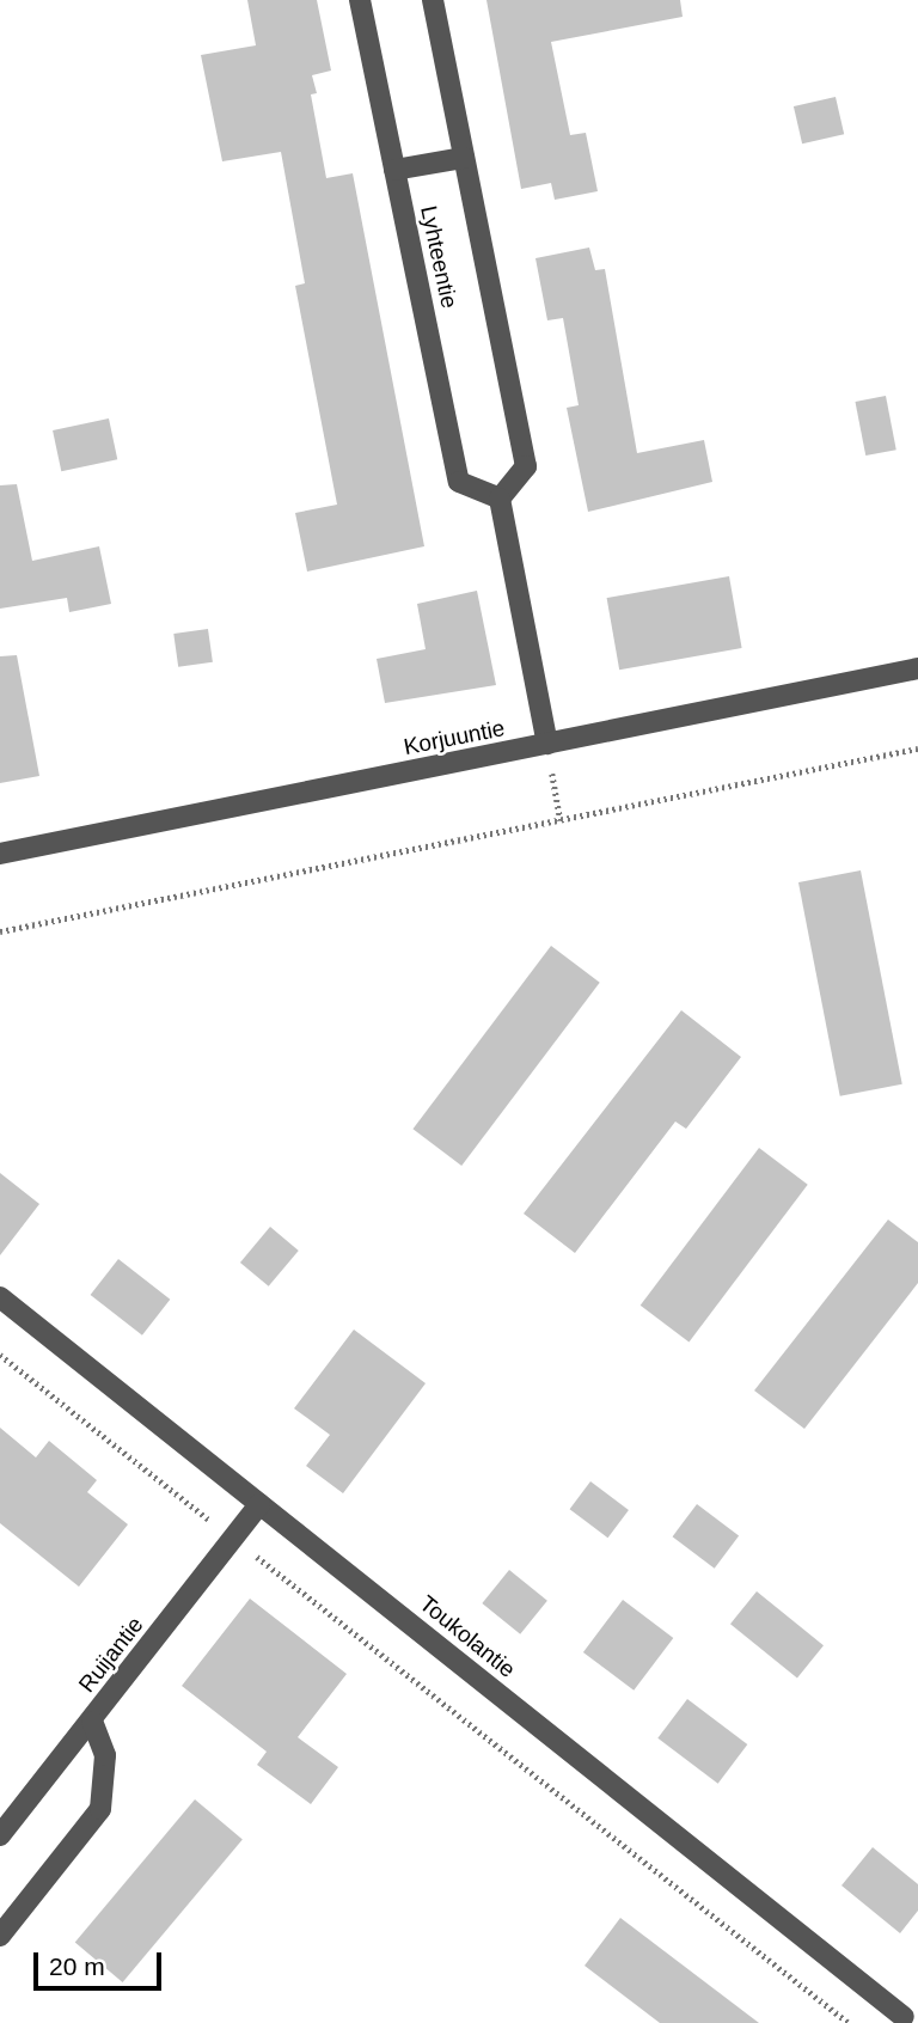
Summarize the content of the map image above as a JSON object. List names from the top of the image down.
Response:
{
  "streets": {
    "street": [
      "Lyhteentie",
      "Korjuuntie",
      "Toukolantie",
      "Ruijantie"
    ]
  },
  "crossings": [
    ["Toukolantie", "Ruijantie"]
  ],
  "scale_bar": "20 m"
}
